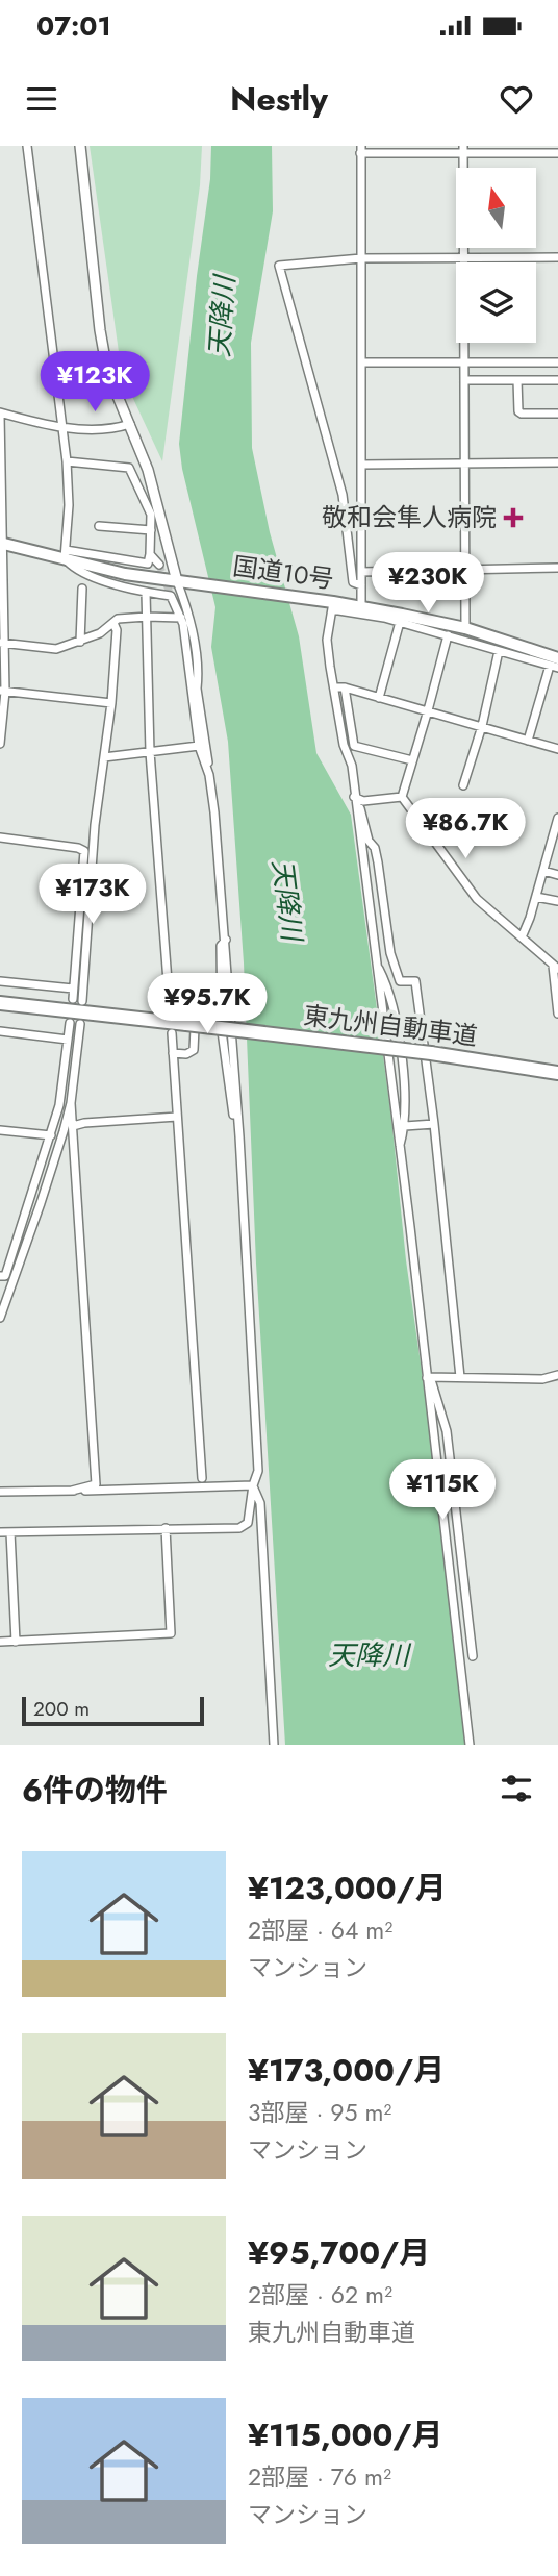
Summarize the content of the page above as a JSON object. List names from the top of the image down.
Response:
{
  "streets": {
    "highway": ["国道10号", "東九州自動車道"]
  },
  "water": ["天降川"],
  "places": {
    "health": ["敬和会隼人病院"]
  },
  "scale_bar": "200 m",
  "north": "top",
  "page": {
    "status": "07:01",
    "header": "Nestly",
    "price": [
      "¥123K",
      "¥230K",
      "¥86.7K",
      "¥173K",
      "¥95.7K",
      "¥115K"
    ],
    "scale": "200 m",
    "heading": "6件の物件",
    "list": [
      {
        "name": "¥123,000/月",
        "note": "2部屋 · 64 m² · マンション"
      },
      {
        "name": "¥173,000/月",
        "note": "3部屋 · 95 m² · マンション"
      },
      {
        "name": "¥95,700/月",
        "note": "2部屋 · 62 m² · 東九州自動車道"
      },
      {
        "name": "¥115,000/月",
        "note": "2部屋 · 76 m² · マンション"
      }
    ]
  }
}
